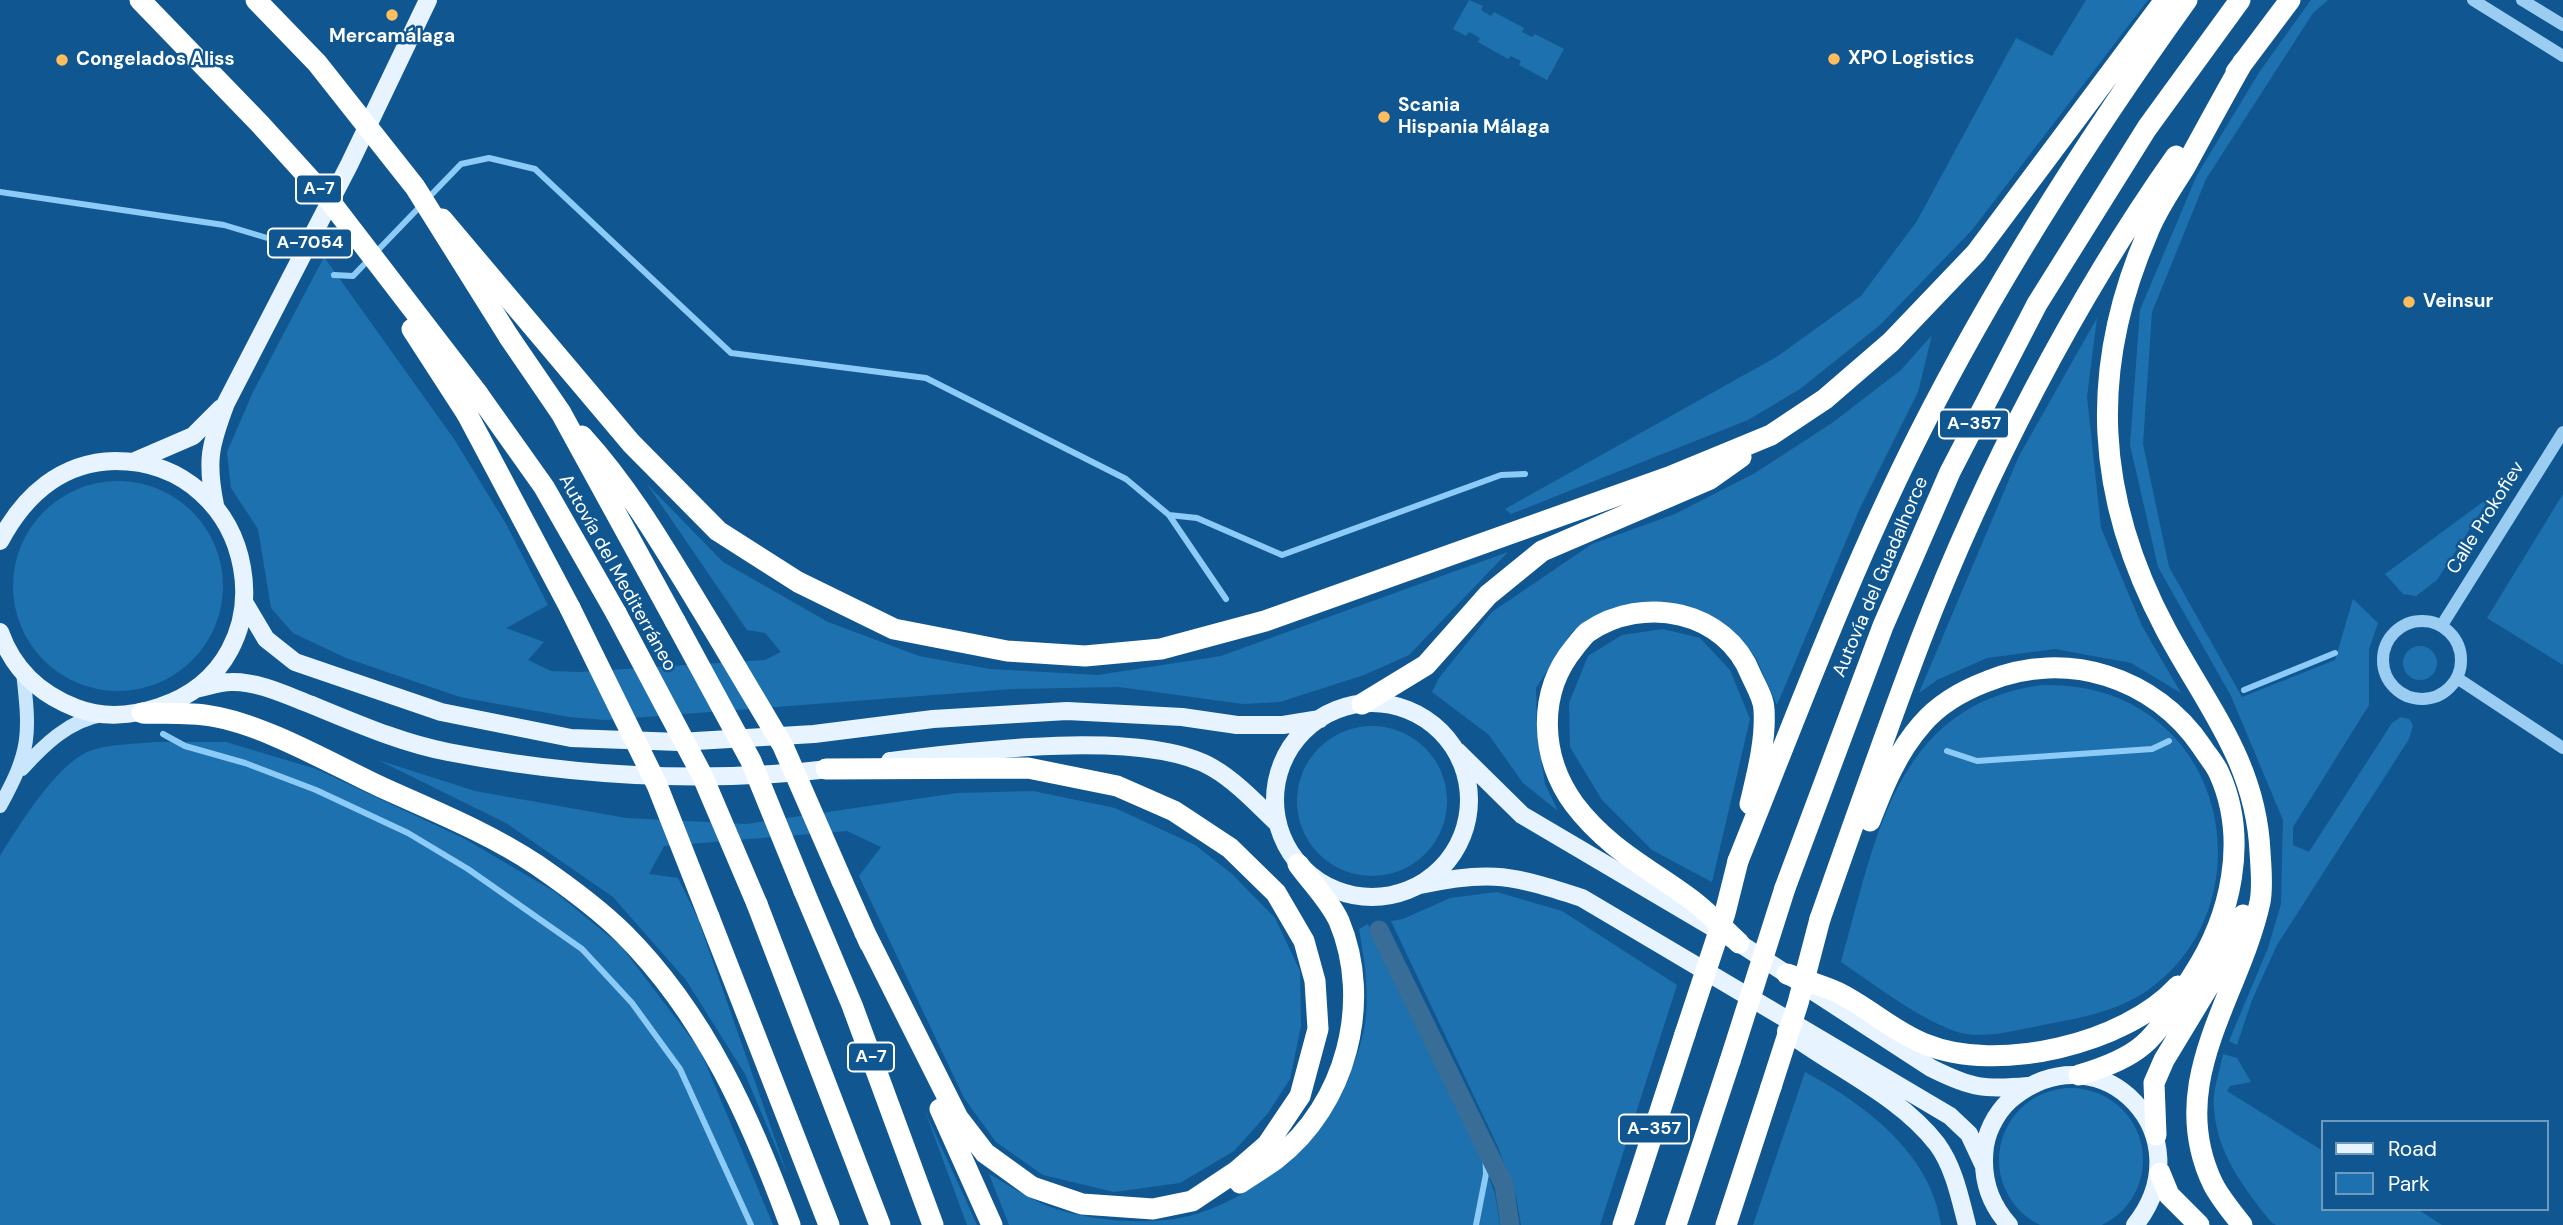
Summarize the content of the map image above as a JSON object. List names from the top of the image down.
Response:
{
  "streets": {
    "highway": [
      "A-7",
      "A-357",
      "Autovía del Mediterráneo",
      "Autovía del Guadalhorce"
    ],
    "main road": ["A-7054"],
    "street": ["Calle Prokofiev"]
  },
  "places": [
    "Mercamálaga",
    "XPO Logistics",
    "Congelados Aliss",
    "Scania Hispania Málaga",
    "Veinsur"
  ],
  "legend": ["Road", "Park"]
}
